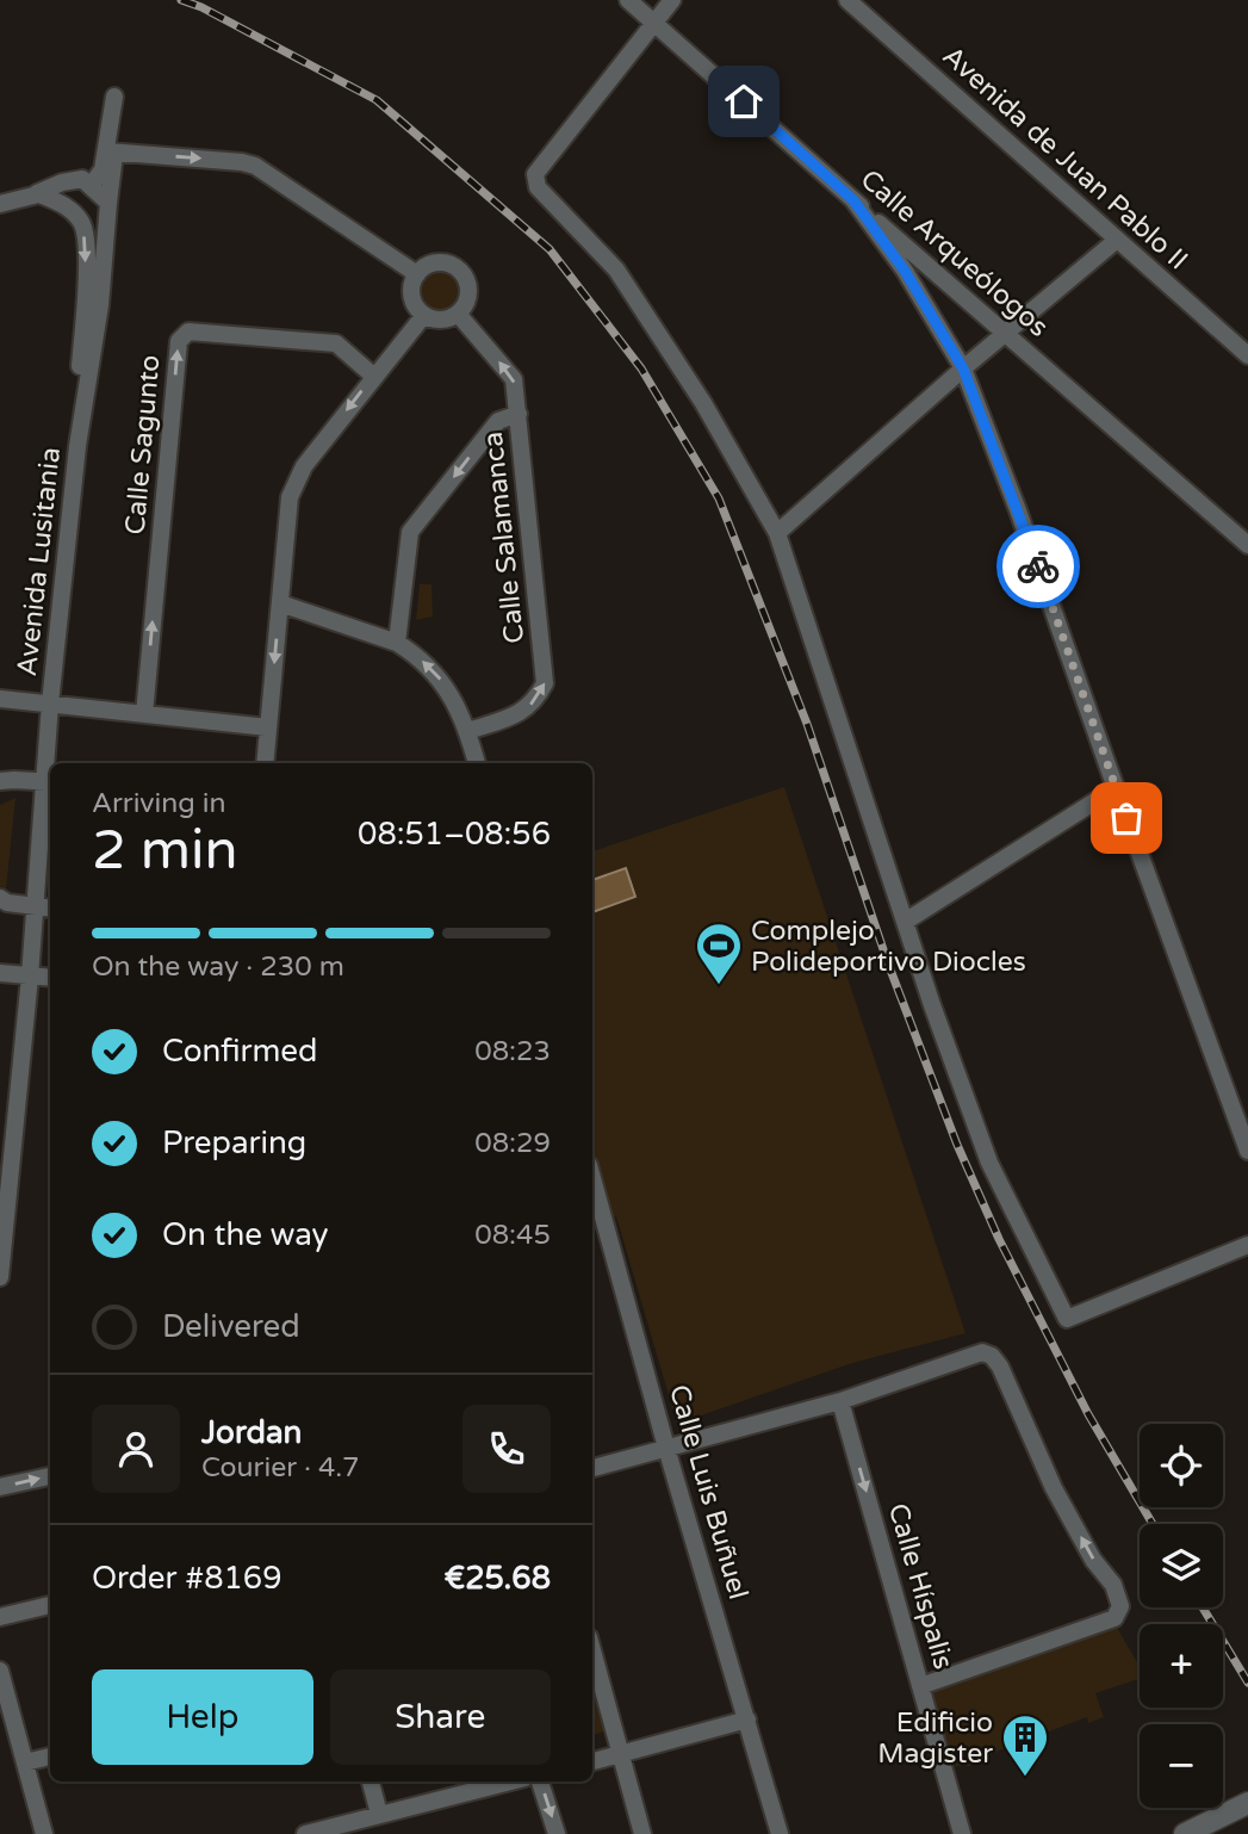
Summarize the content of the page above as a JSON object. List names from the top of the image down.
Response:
{
  "streets": {
    "street": [
      "Avenida de Juan Pablo II",
      "Calle Arqueólogos",
      "Calle Sagunto",
      "Calle Salamanca",
      "Avenida Lusitania",
      "Calle Luis Buñuel",
      "Calle Híspalis"
    ]
  },
  "one_way": ["Calle Salamanca", "Calle Híspalis"],
  "places": {
    "sports": ["Complejo Polideportivo Diocles"],
    "building": ["Edificio Magister"]
  },
  "page": {
    "heading": ["2 min", "Arriving in", "08:51–08:56"],
    "panel": [
      "Jordan",
      "Courier · 4.7",
      "Order #8169",
      "€25.68"
    ],
    "bar": "On the way · 230 m",
    "list": [
      ["Confirmed", "08:23"],
      ["Preparing", "08:29"],
      ["On the way", "08:45"],
      "Delivered"
    ],
    "map_buttons": ["+", "−"],
    "buttons": ["Help", "Share"]
  }
}
